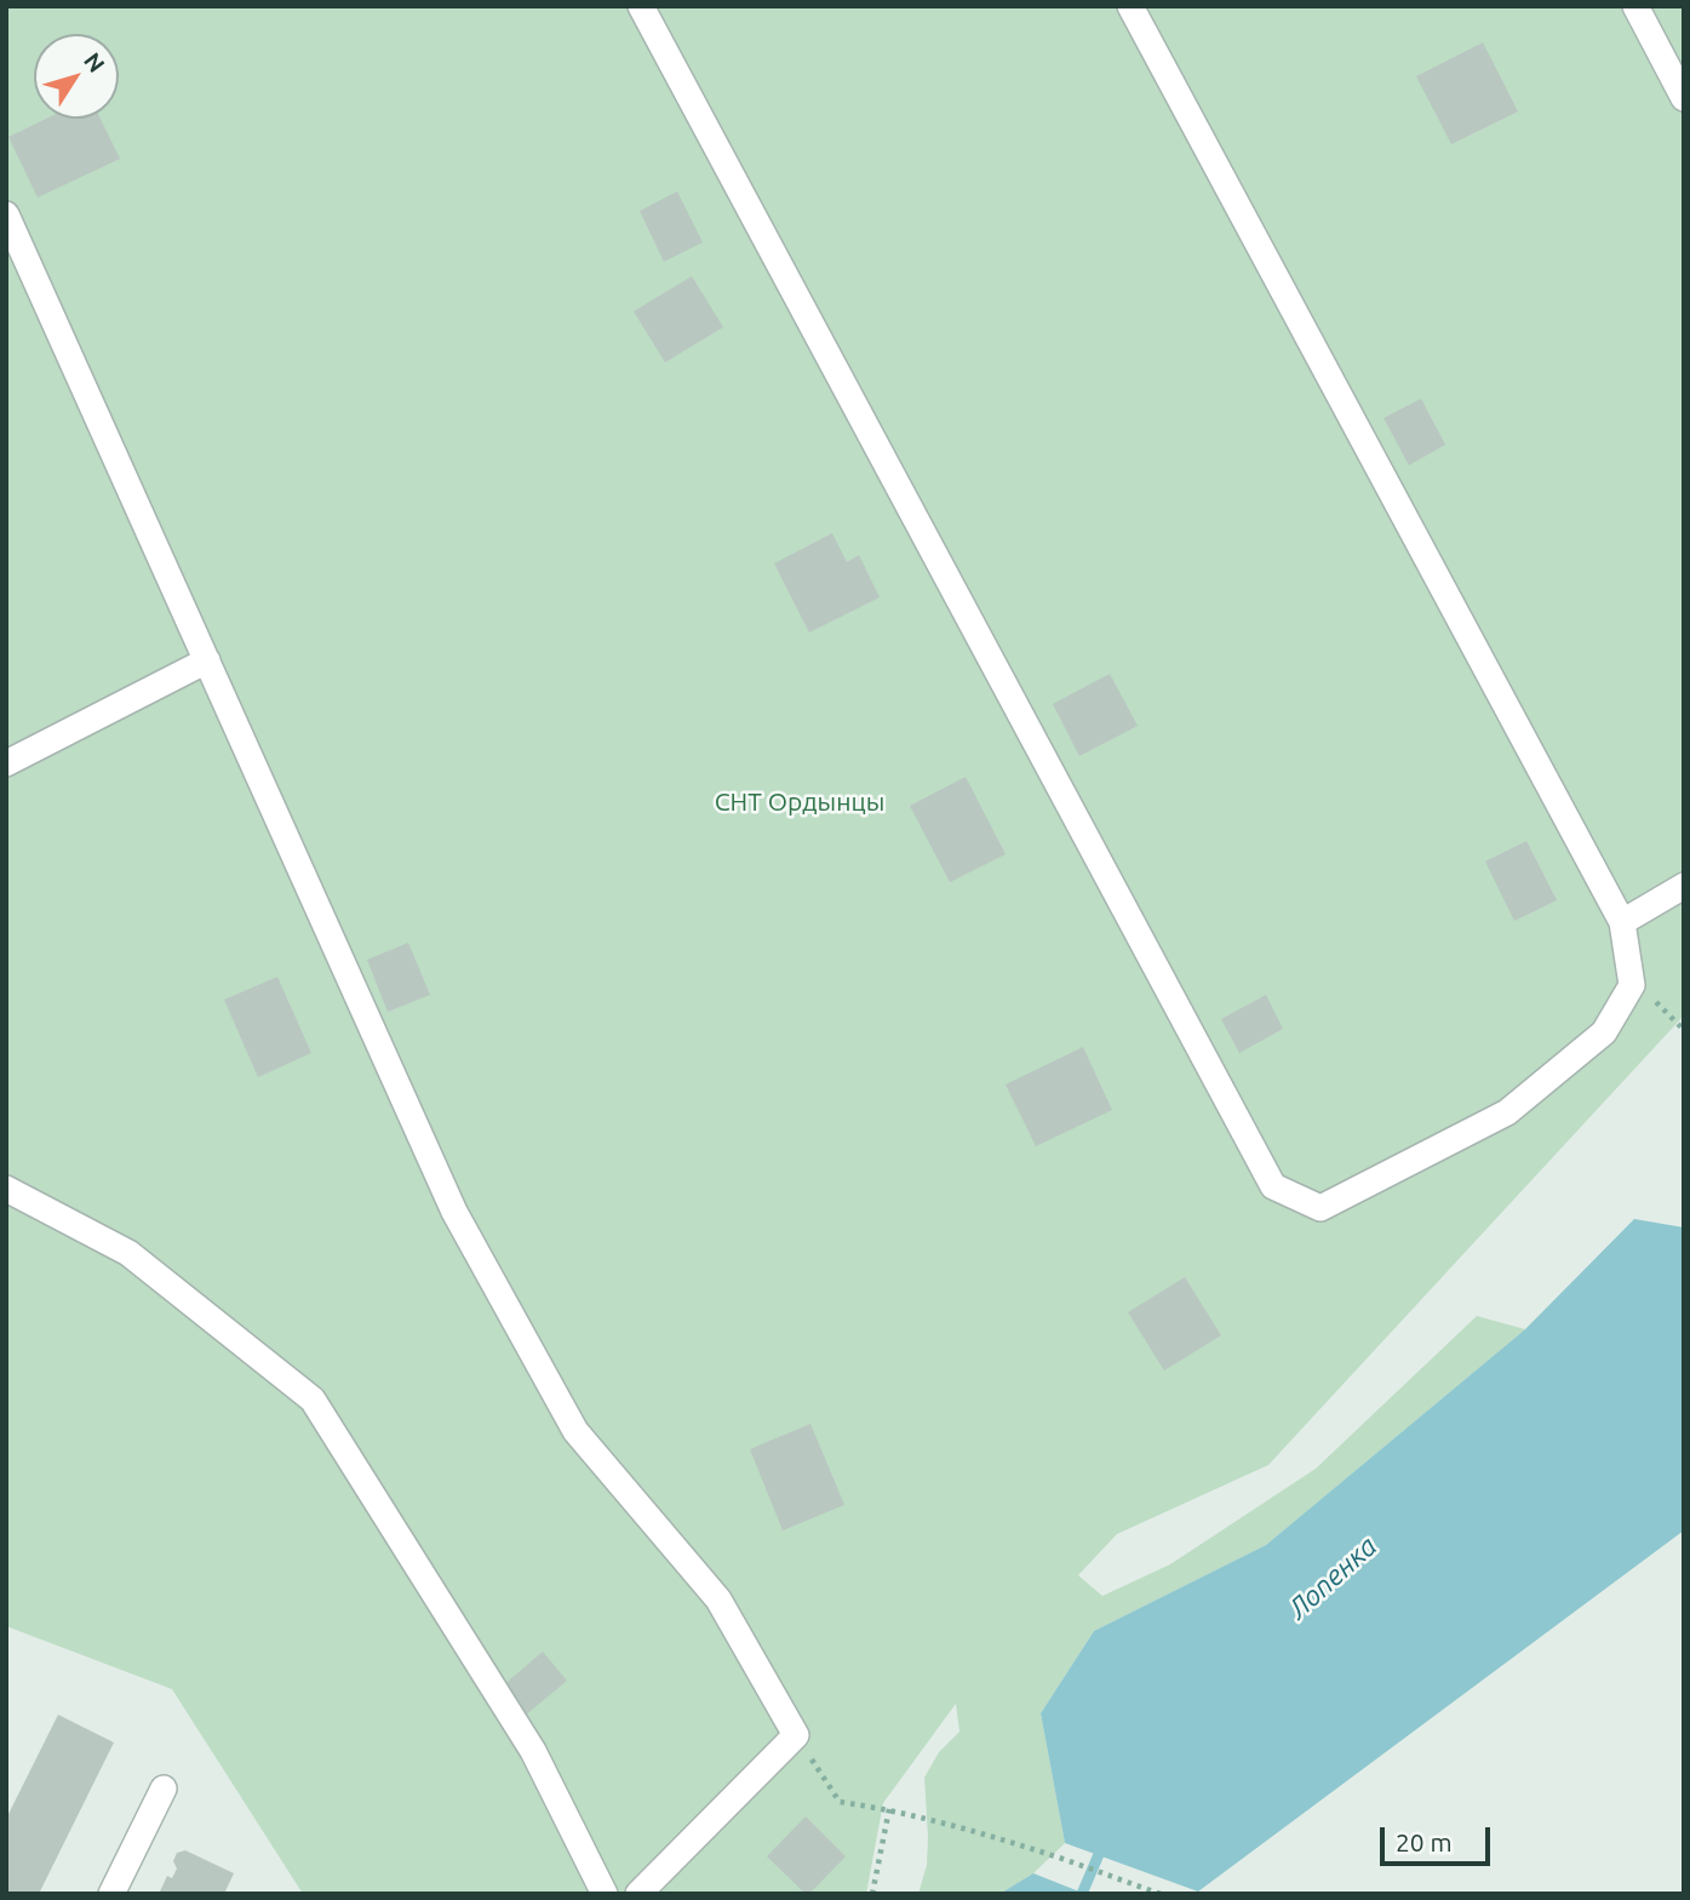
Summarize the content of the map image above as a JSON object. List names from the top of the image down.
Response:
{
  "water": ["Лопенка"],
  "parks": ["СНТ Ордынцы"],
  "scale_bar": "20 m",
  "north": "top right"
}
